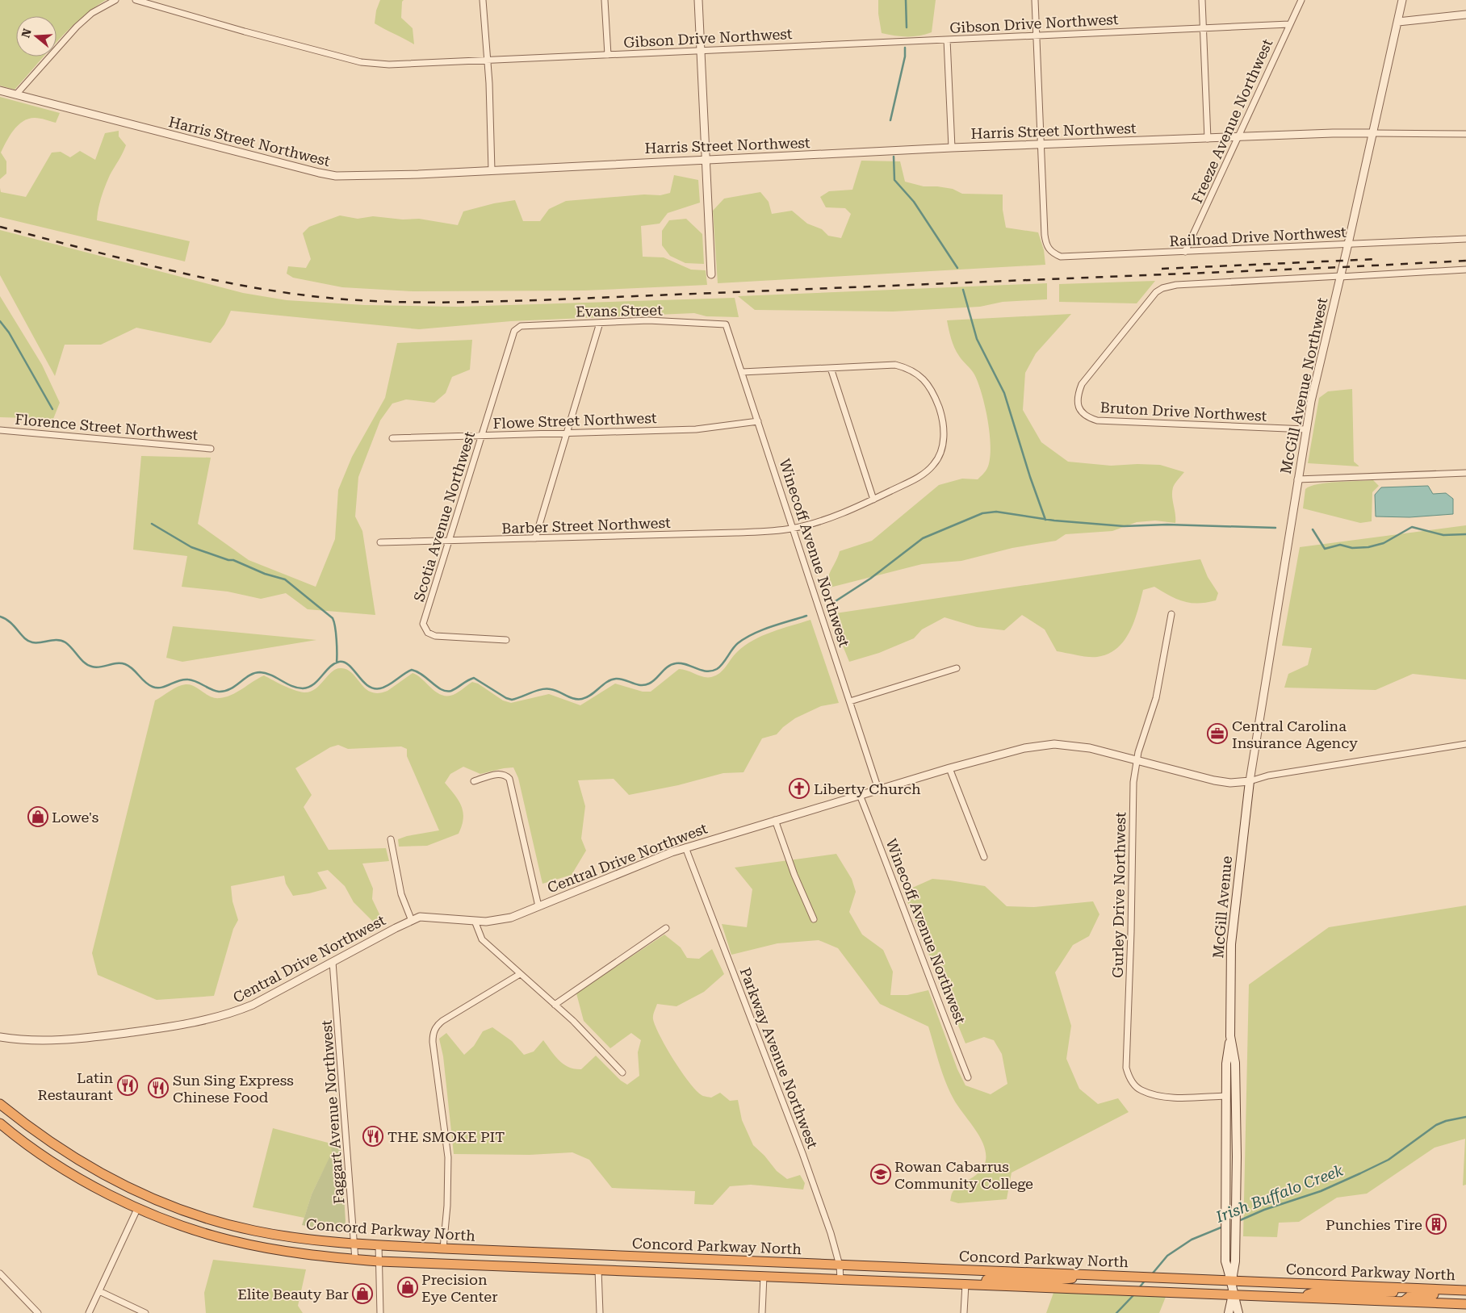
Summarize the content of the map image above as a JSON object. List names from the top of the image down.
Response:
{
  "streets": {
    "highway": ["Concord Parkway North"],
    "main road": ["McGill Avenue"],
    "street": [
      "Gibson Drive Northwest",
      "Freeze Avenue Northwest",
      "Harris Street Northwest",
      "Railroad Drive Northwest",
      "Evans Street",
      "McGill Avenue Northwest",
      "Bruton Drive Northwest",
      "Flowe Street Northwest",
      "Florence Street Northwest",
      "Scotia Avenue Northwest",
      "Barber Street Northwest",
      "Winecoff Avenue Northwest",
      "Central Drive Northwest",
      "Gurley Drive Northwest",
      "Parkway Avenue Northwest",
      "Faggart Avenue Northwest"
    ]
  },
  "crossings": [
    ["Gibson Drive Northwest", "Freeze Avenue Northwest"],
    ["Freeze Avenue Northwest", "Harris Street Northwest"],
    ["Freeze Avenue Northwest", "Railroad Drive Northwest"],
    ["Harris Street Northwest", "Railroad Drive Northwest"],
    ["Harris Street Northwest", "McGill Avenue Northwest"],
    ["Railroad Drive Northwest", "McGill Avenue Northwest"],
    ["Evans Street", "Scotia Avenue Northwest"],
    ["Evans Street", "Winecoff Avenue Northwest"],
    ["McGill Avenue Northwest", "Bruton Drive Northwest"],
    ["McGill Avenue Northwest", "Central Drive Northwest"],
    ["McGill Avenue Northwest", "McGill Avenue"],
    ["Flowe Street Northwest", "Scotia Avenue Northwest"],
    ["Flowe Street Northwest", "Winecoff Avenue Northwest"],
    ["Scotia Avenue Northwest", "Barber Street Northwest"],
    ["Barber Street Northwest", "Winecoff Avenue Northwest"],
    ["Winecoff Avenue Northwest", "Central Drive Northwest"],
    ["Central Drive Northwest", "Gurley Drive Northwest"],
    ["Central Drive Northwest", "McGill Avenue"],
    ["Central Drive Northwest", "Parkway Avenue Northwest"],
    ["Central Drive Northwest", "Faggart Avenue Northwest"],
    ["Parkway Avenue Northwest", "Concord Parkway North"],
    ["Faggart Avenue Northwest", "Concord Parkway North"]
  ],
  "water": ["Irish Buffalo Creek"],
  "places": {
    "office": ["Central Carolina Insurance Agency"],
    "church": ["Liberty Church"],
    "shop": ["Lowe's", "Precision Eye Center", "Elite Beauty Bar"],
    "restaurant": ["Latin Restaurant", "Sun Sing Express Chinese Food", "THE SMOKE PIT"],
    "school or university": ["Rowan Cabarrus Community College"],
    "building": ["Punchies Tire"]
  },
  "north": "left"
}
